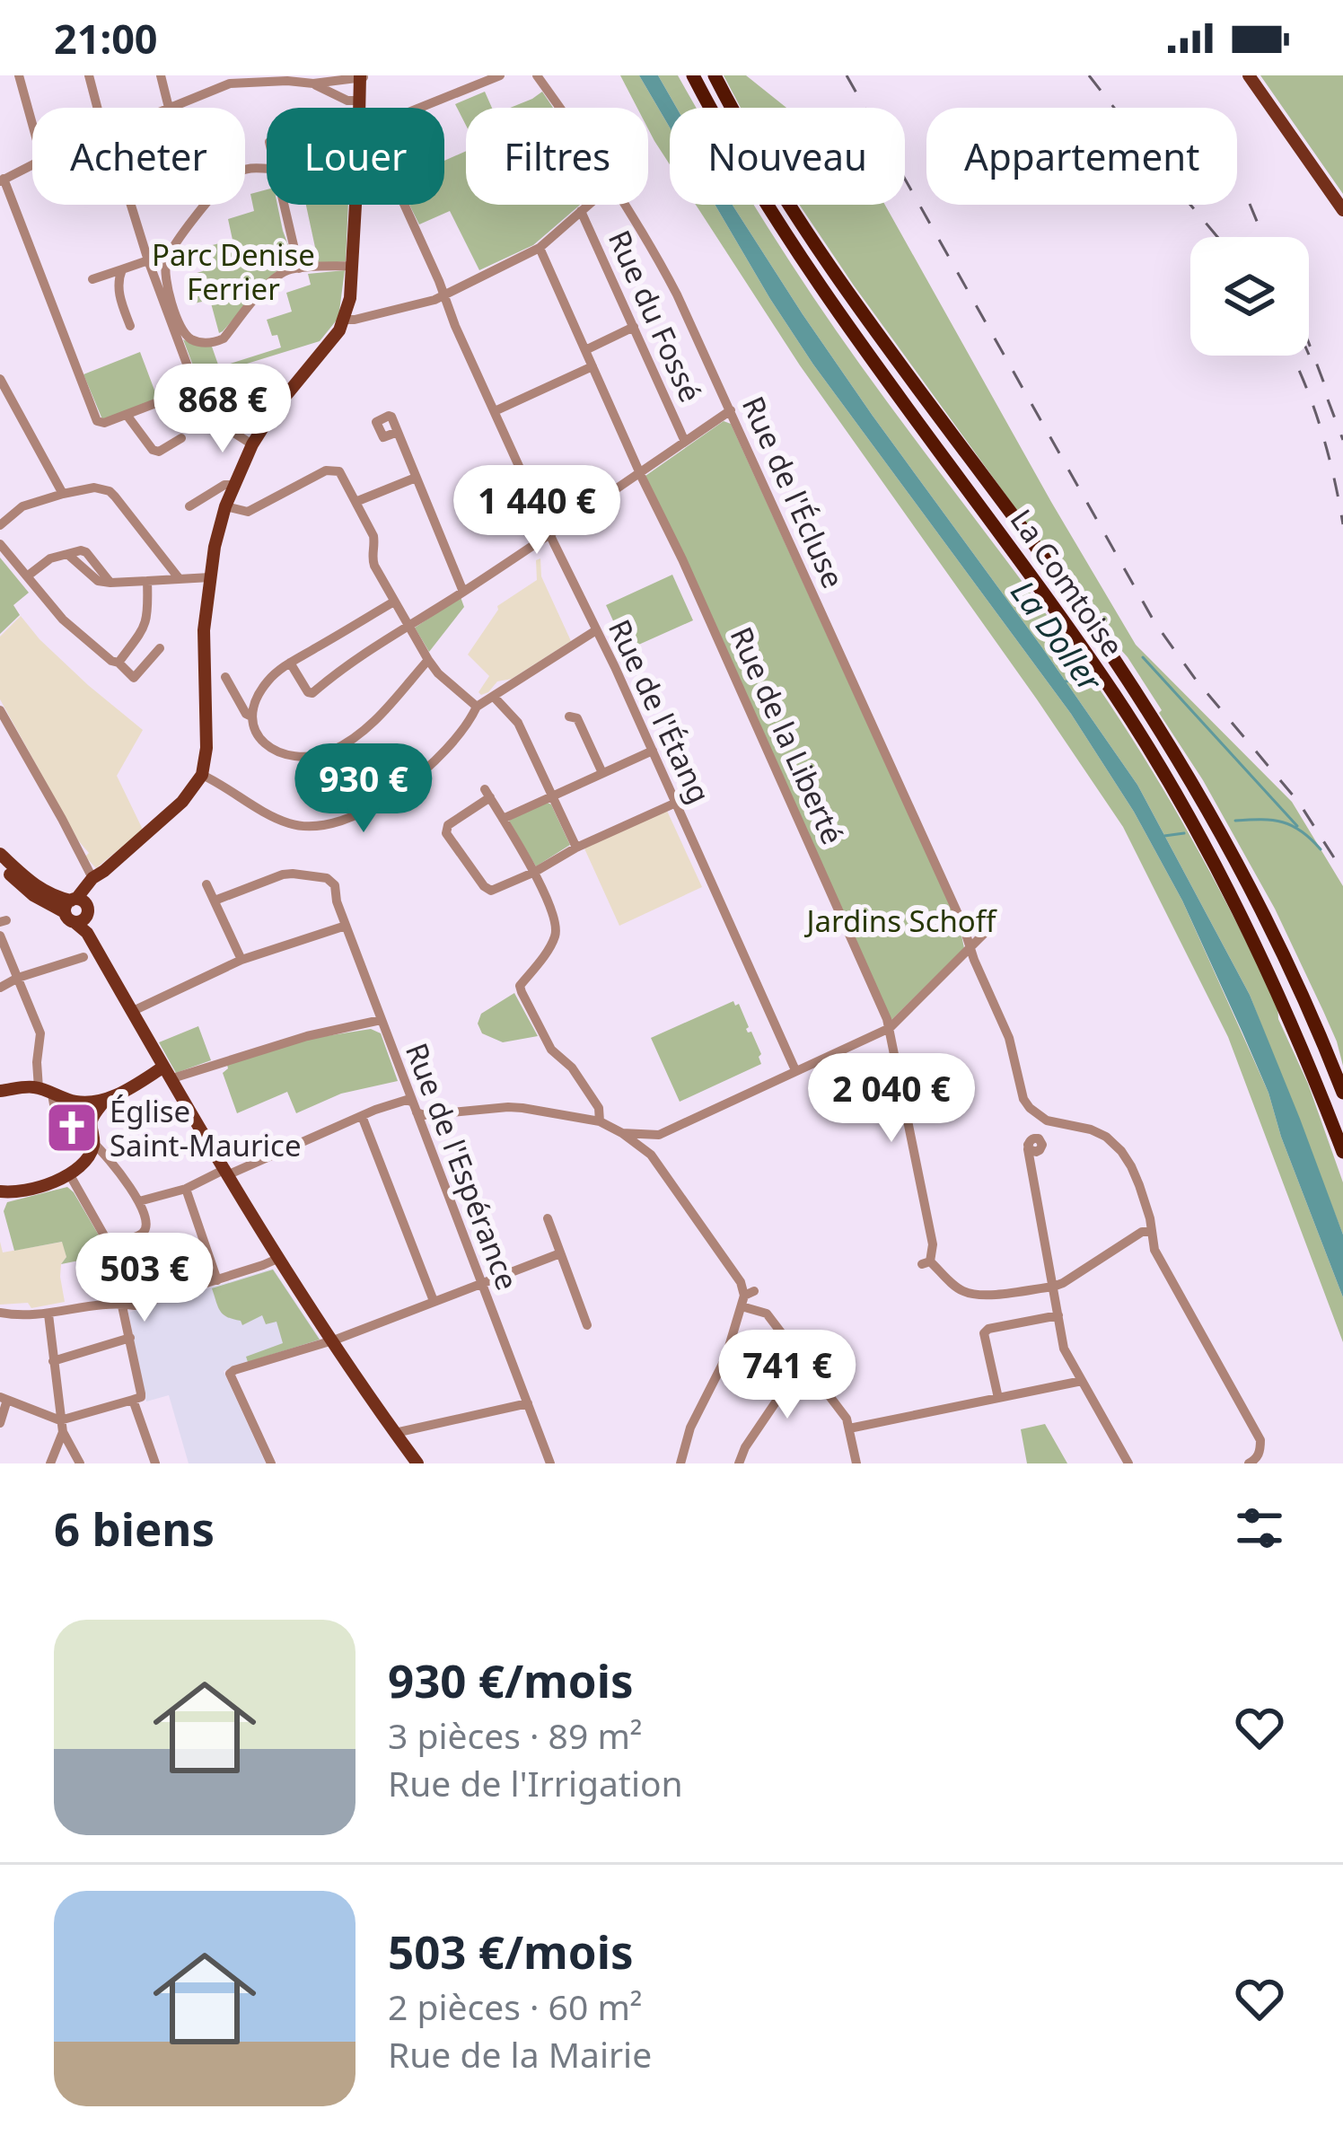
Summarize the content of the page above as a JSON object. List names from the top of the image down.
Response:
{
  "streets": {
    "highway": ["La Comtoise"],
    "street": [
      "Rue du Fossé",
      "Rue de l'Écluse",
      "Rue de l'Étang",
      "Rue de la Liberté",
      "Rue de l'Espérance"
    ]
  },
  "water": ["La Doller"],
  "parks": ["Parc Denise Ferrier", "Jardins Schoff"],
  "places": {
    "church": ["Église Saint-Maurice"]
  },
  "page": {
    "status": "21:00",
    "chip": [
      "Acheter",
      "Louer",
      "Filtres",
      "Nouveau",
      "Appartement"
    ],
    "price": [
      "868 €",
      "1 440 €",
      "930 €",
      "2 040 €",
      "503 €",
      "741 €"
    ],
    "heading": "6 biens",
    "list": [
      {
        "name": "930 €/mois",
        "note": "3 pièces · 89 m² · Rue de l'Irrigation"
      },
      {
        "name": "503 €/mois",
        "note": "2 pièces · 60 m² · Rue de la Mairie"
      }
    ]
  }
}
